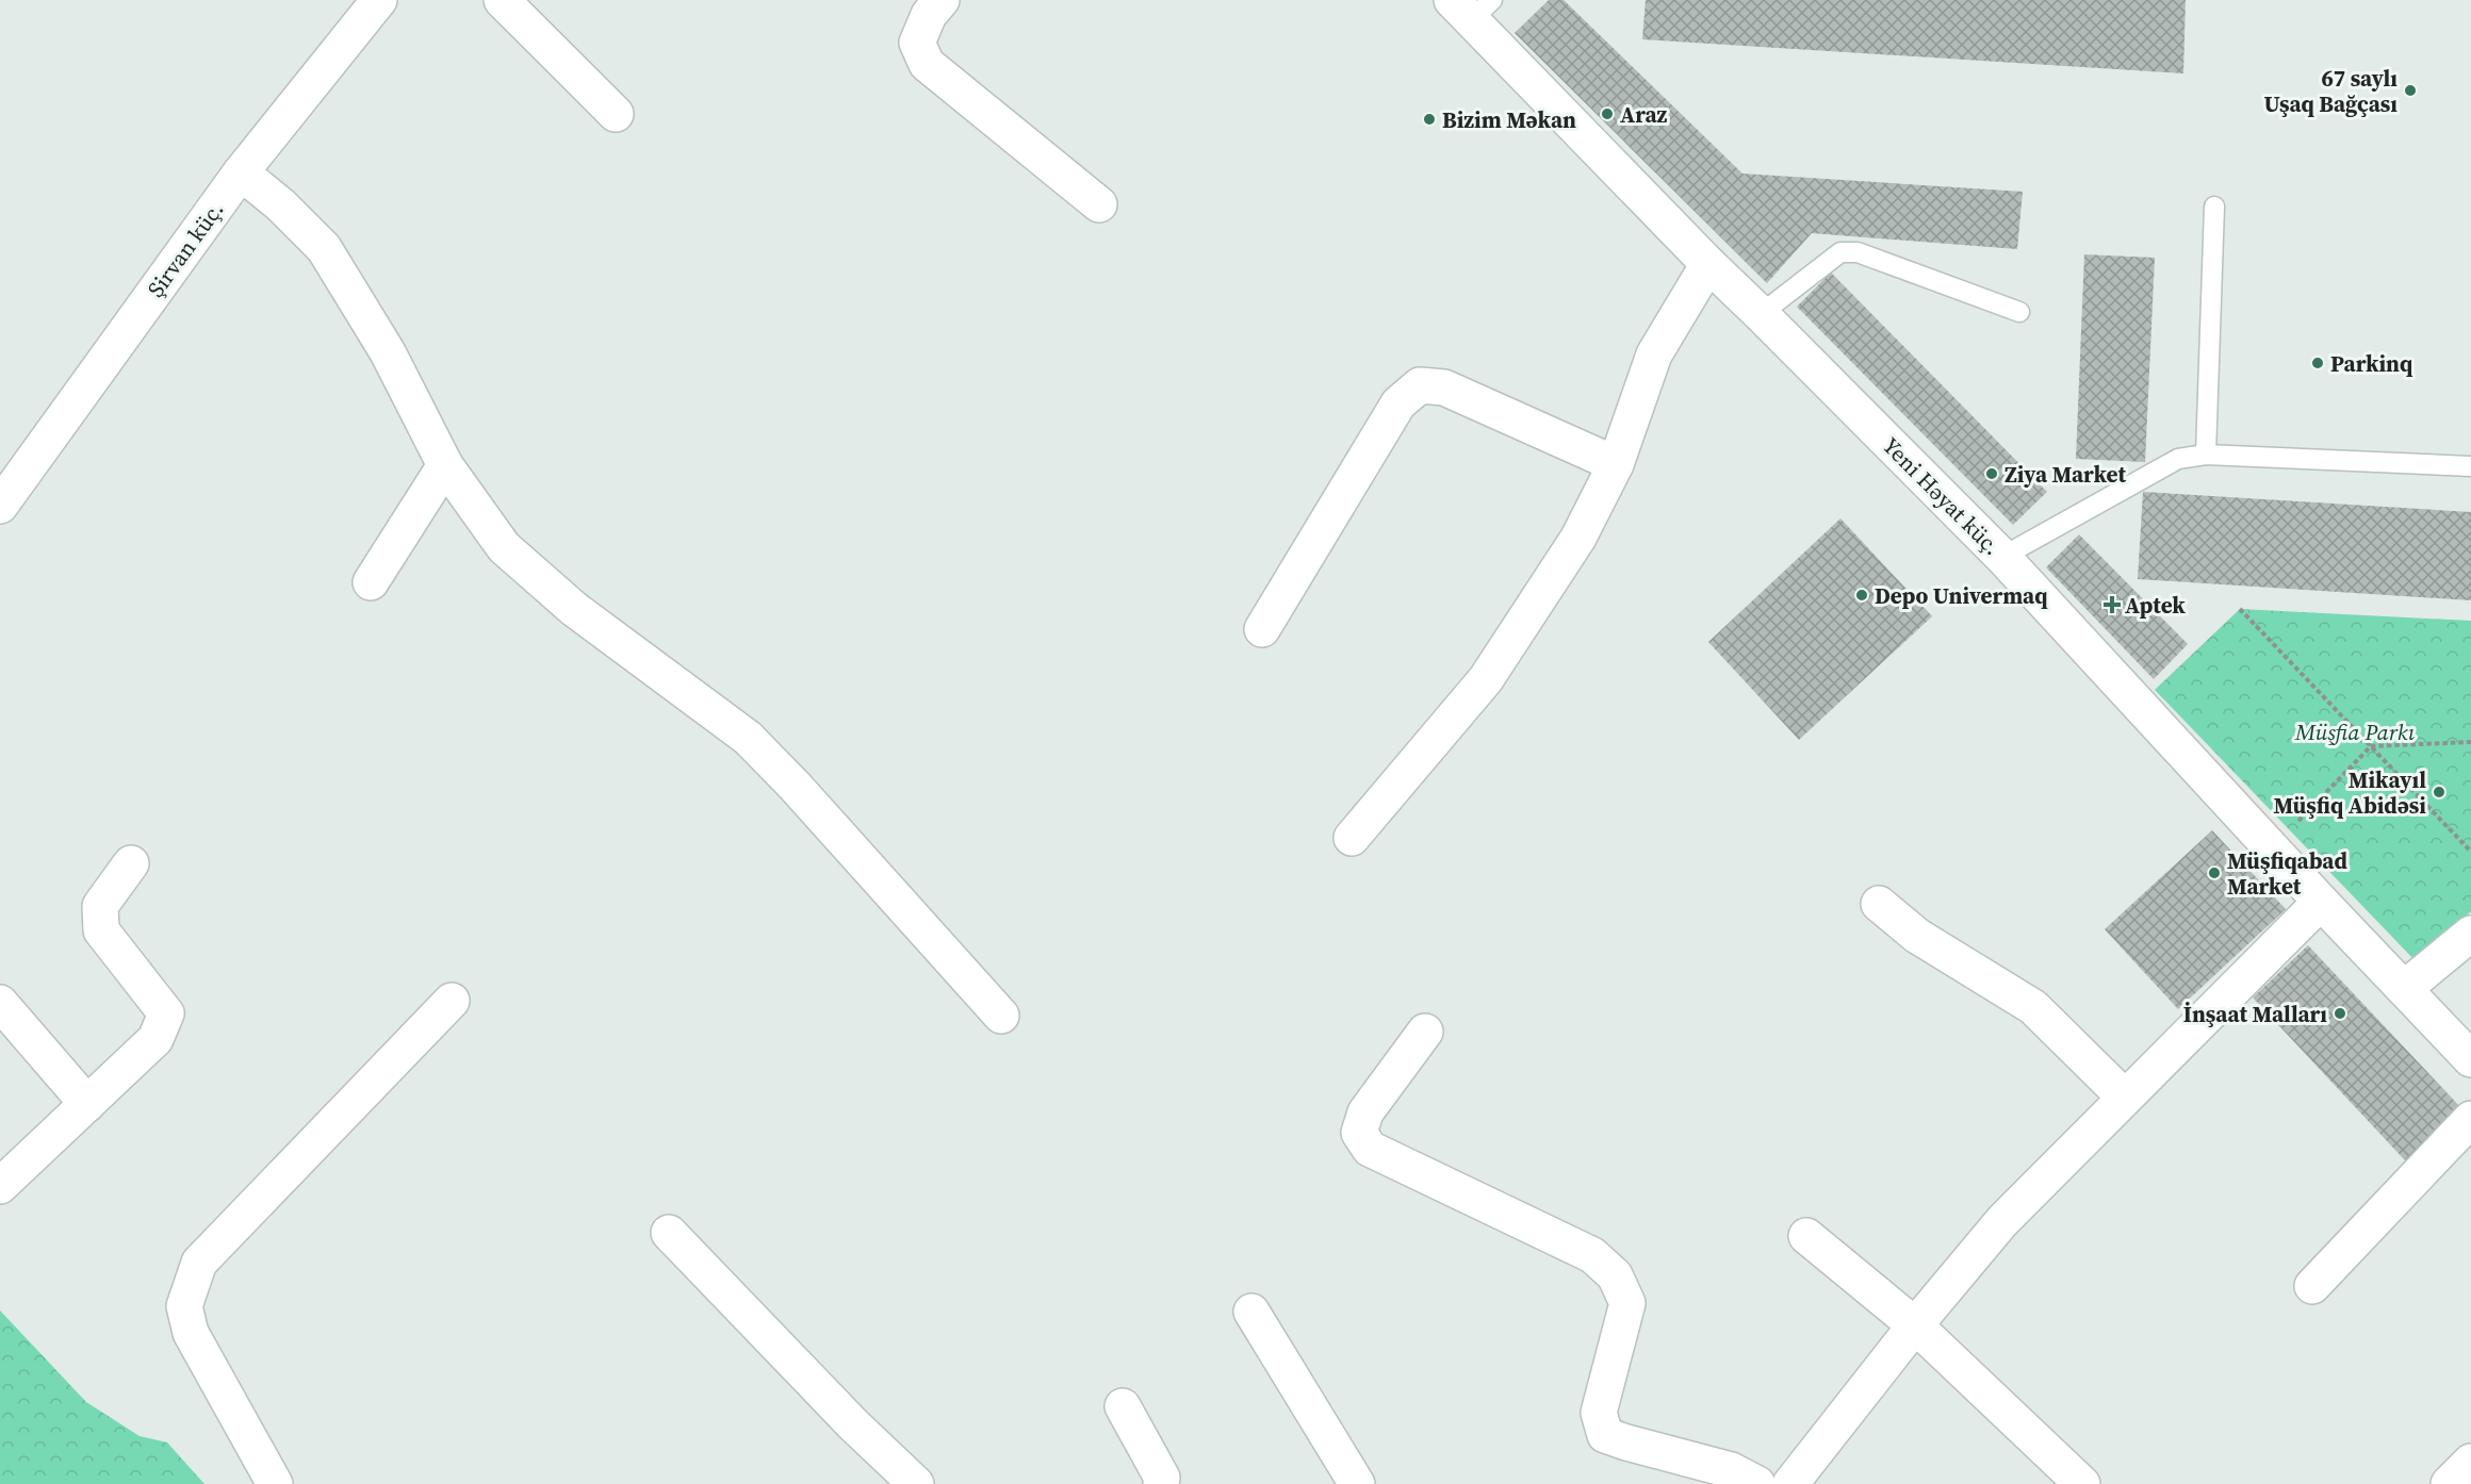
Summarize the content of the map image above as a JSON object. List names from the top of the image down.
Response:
{
  "streets": {
    "street": ["Şirvan küç.", "Yeni Həyat küç."]
  },
  "parks": ["Müşfia Parkı"],
  "places": {
    "other": [
      "67 saylı Uşaq Bağçası",
      "Araz",
      "Bizim Məkan",
      "Parkinq",
      "Ziya Market",
      "Depo Univermaq",
      "Mikayıl Müşfiq Abidəsi",
      "Müşfiqabad Market",
      "İnşaat Malları"
    ],
    "health": ["Aptek"]
  }
}
